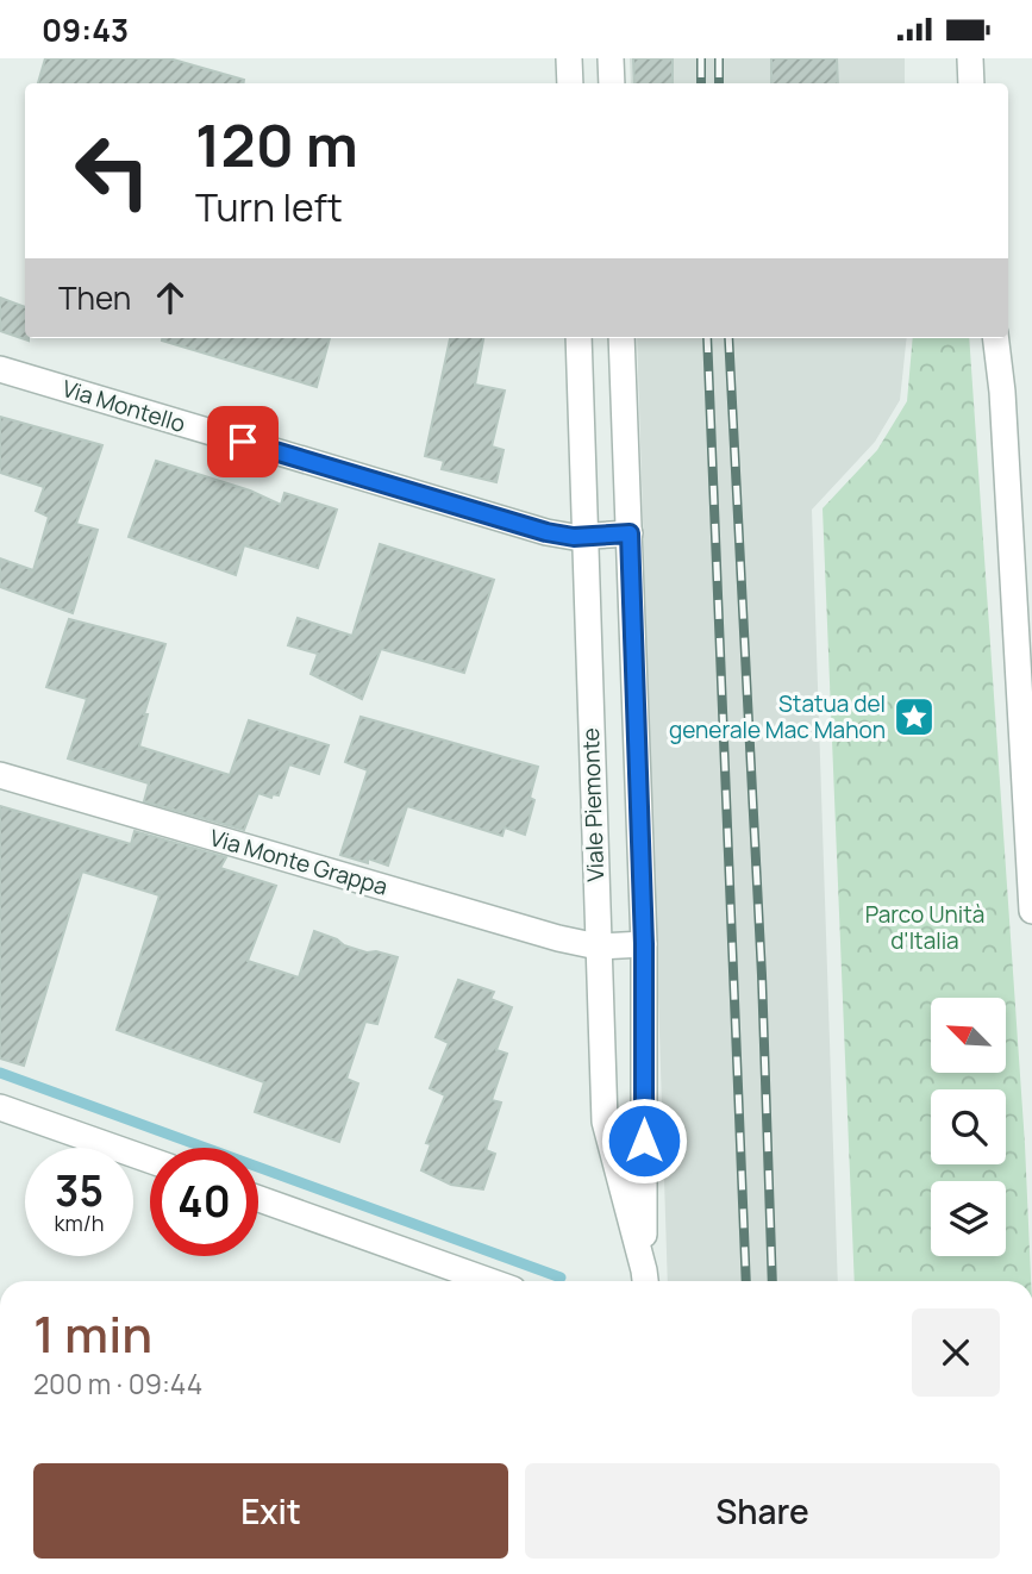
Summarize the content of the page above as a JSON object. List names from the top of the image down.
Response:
{
  "streets": {
    "street": ["Via Montello", "Viale Piemonte", "Via Monte Grappa"]
  },
  "crossings": [
    ["Via Montello", "Viale Piemonte"],
    ["Viale Piemonte", "Via Monte Grappa"]
  ],
  "parks": ["Parco Unità d'Italia"],
  "places": {
    "place": ["Statua del generale Mac Mahon"]
  },
  "north": "top left",
  "page": {
    "status": "09:43",
    "turn": ["120 m", "Turn left"],
    "then": "Then",
    "speed": "35 km/h",
    "limit": "40",
    "heading": ["1 min", "200 m · 09:44"],
    "buttons": ["Exit", "Share"]
  }
}
